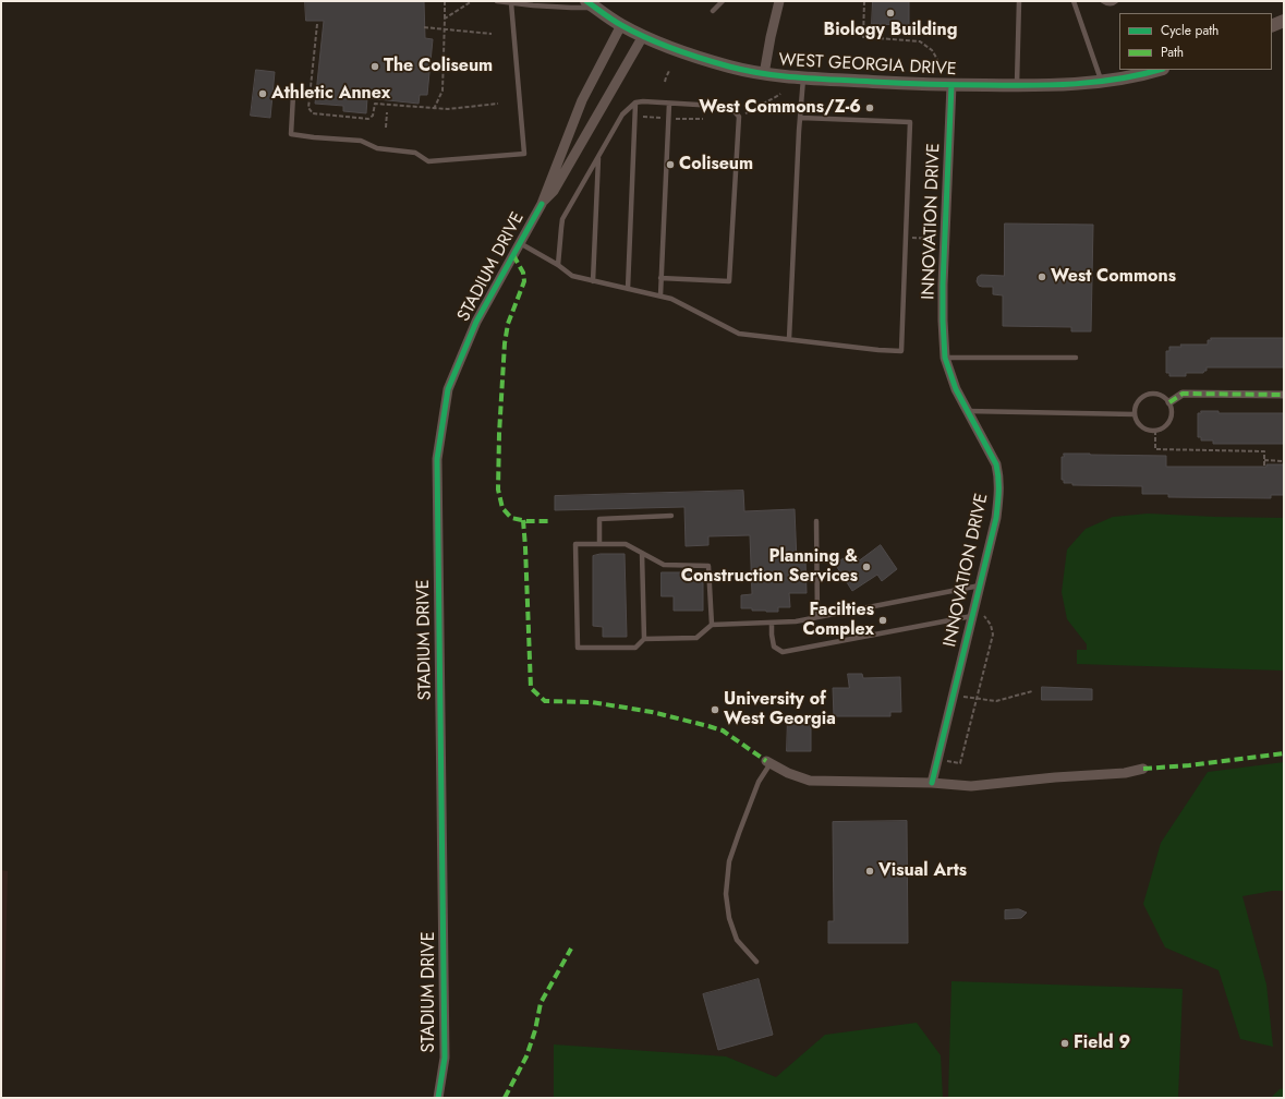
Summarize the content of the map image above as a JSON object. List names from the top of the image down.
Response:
{
  "streets": {
    "street": ["WEST GEORGIA DRIVE", "INNOVATION DRIVE", "STADIUM DRIVE"]
  },
  "crossings": [
    ["WEST GEORGIA DRIVE", "INNOVATION DRIVE"],
    ["WEST GEORGIA DRIVE", "STADIUM DRIVE"]
  ],
  "places": [
    "Biology Building",
    "The Coliseum",
    "Athletic Annex",
    "West Commons/Z-6",
    "Coliseum",
    "West Commons",
    "Planning & Construction Services",
    "Facilties Complex",
    "University of West Georgia",
    "Visual Arts",
    "Field 9"
  ],
  "legend": ["Cycle path", "Path"]
}
